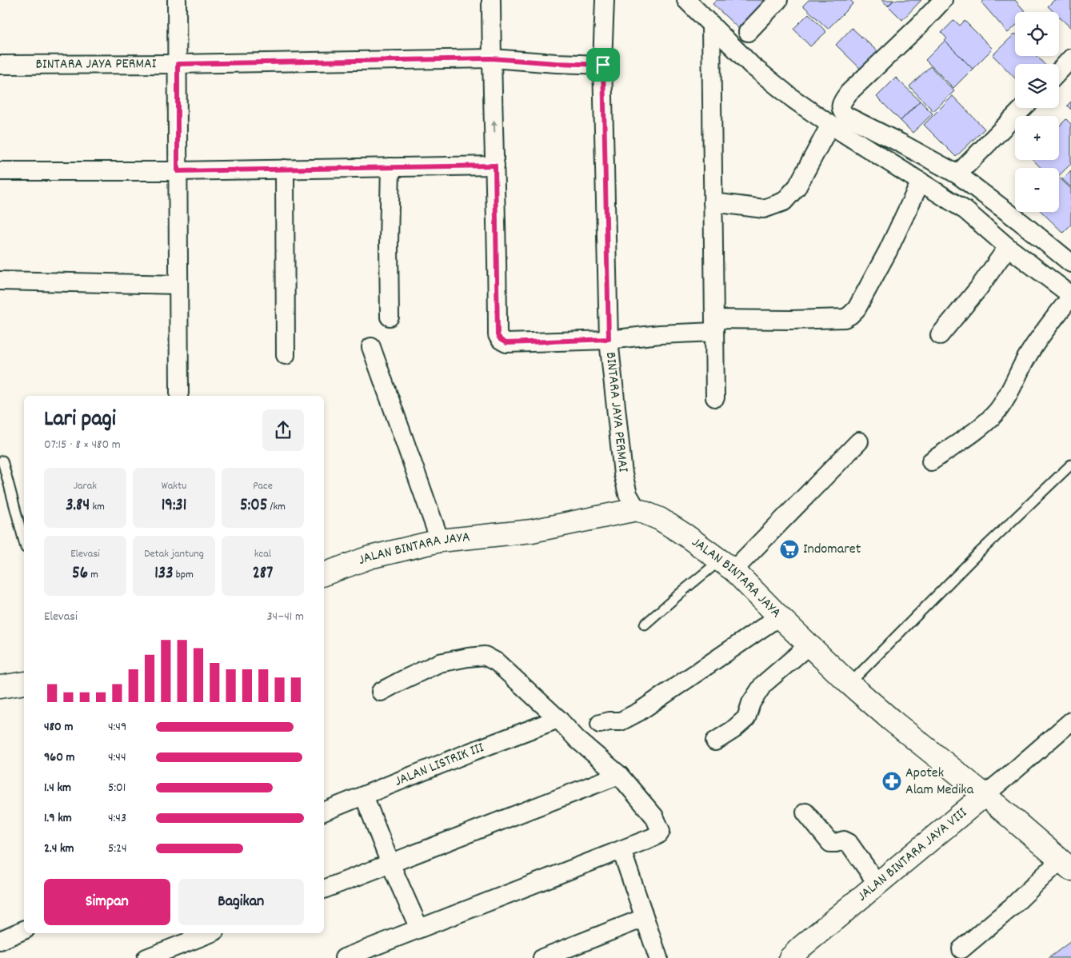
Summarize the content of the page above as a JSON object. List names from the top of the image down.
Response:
{
  "streets": {
    "street": [
      "BINTARA JAYA PERMAI",
      "JALAN BINTARA JAYA",
      "JALAN LISTRIK III",
      "JALAN BINTARA JAYA VIII"
    ]
  },
  "crossings": [
    ["BINTARA JAYA PERMAI", "JALAN BINTARA JAYA"],
    ["JALAN BINTARA JAYA", "JALAN BINTARA JAYA VIII"]
  ],
  "places": {
    "supermarket": ["Indomaret"],
    "pharmacy": ["Apotek Alam Medika"]
  },
  "page": {
    "map_buttons": ["+", "−"],
    "heading": ["Lari pagi", "07:15 · 8 × 480 m"],
    "stats": [
      ["Jarak", "3.84 km"],
      ["Waktu", "19:31"],
      ["Pace", "5:05 /km"],
      ["Elevasi", "56 m"],
      ["Detak jantung", "133 bpm"],
      ["kcal", "287"]
    ],
    "chart": ["Elevasi", "34–41 m"],
    "list": [
      {
        "name": "480 m",
        "note": "4:49"
      },
      {
        "name": "960 m",
        "note": "4:44"
      },
      {
        "name": "1.4 km",
        "note": "5:01"
      },
      {
        "name": "1.9 km",
        "note": "4:43"
      },
      {
        "name": "2.4 km",
        "note": "5:24"
      }
    ],
    "buttons": ["Simpan", "Bagikan"]
  }
}
